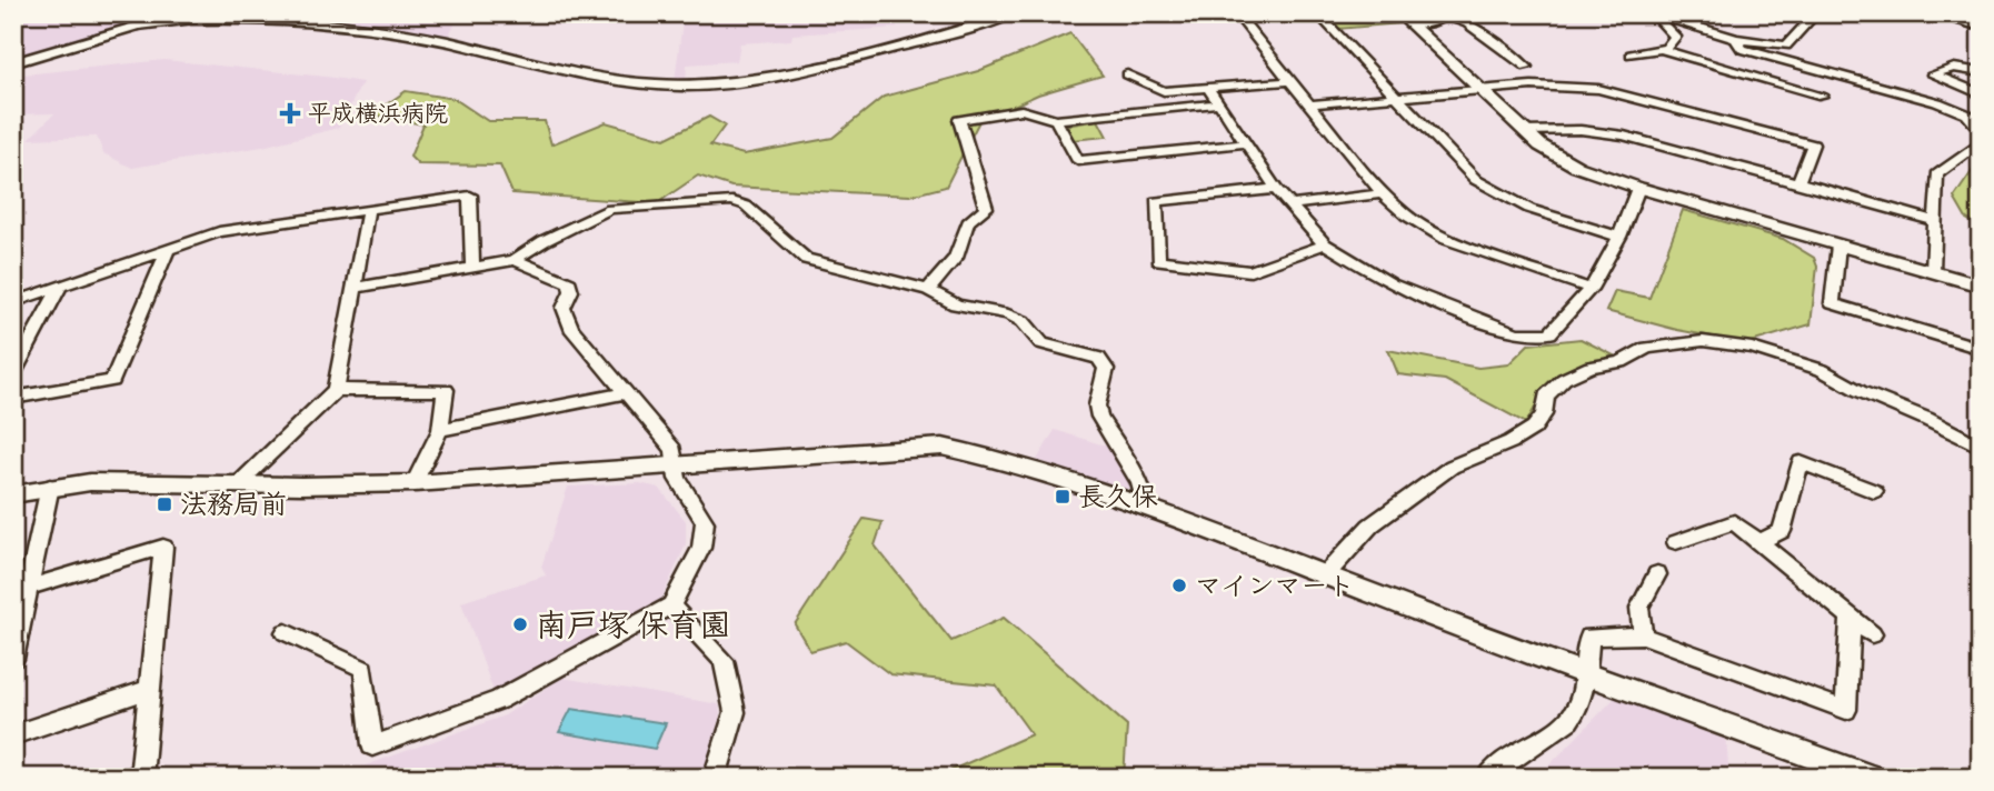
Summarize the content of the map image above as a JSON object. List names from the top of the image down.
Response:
{
  "places": {
    "health": ["平成横浜病院"],
    "transit": ["長久保", "法務局前"],
    "other": ["マインマート", "南戸塚 保育園"]
  }
}
